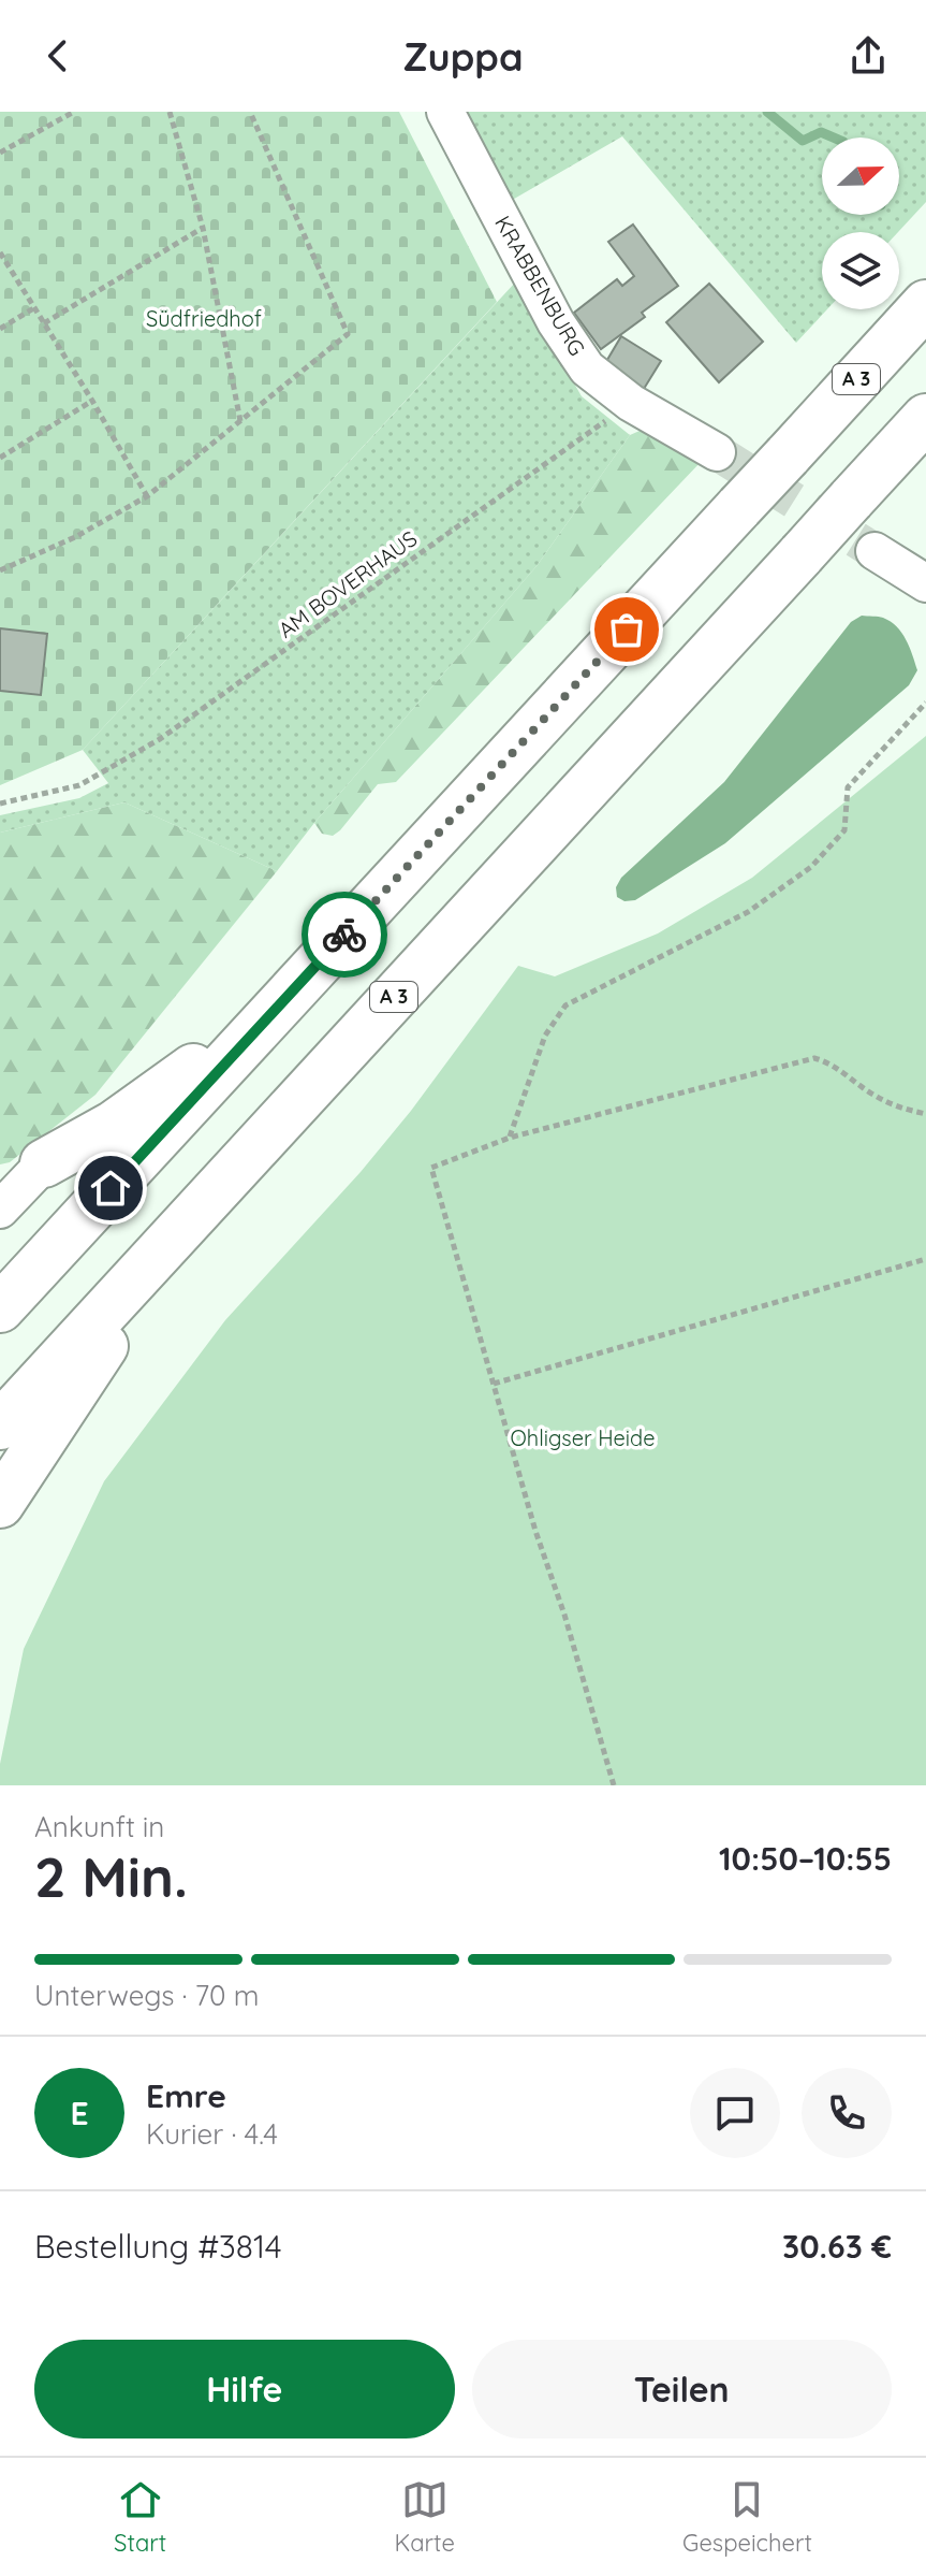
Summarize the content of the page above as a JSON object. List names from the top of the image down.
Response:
{
  "streets": {
    "highway": ["A 3"],
    "lane": ["KRABBENBURG"],
    "path": ["AM BOVERHAUS"]
  },
  "crossings": [
    ["KRABBENBURG", "AM BOVERHAUS"]
  ],
  "parks": ["Südfriedhof", "Ohligser Heide"],
  "north": "right",
  "page": {
    "header": "Zuppa",
    "heading": ["2 Min.", "Ankunft in", "10:50–10:55"],
    "panel": [
      "Emre",
      "Kurier · 4.4",
      "Bestellung #3814",
      "30.63 €"
    ],
    "bar": "Unterwegs · 70 m",
    "round": "E",
    "buttons": ["Hilfe", "Teilen"],
    "tabs": ["Start", "Karte", "Gespeichert"]
  }
}
